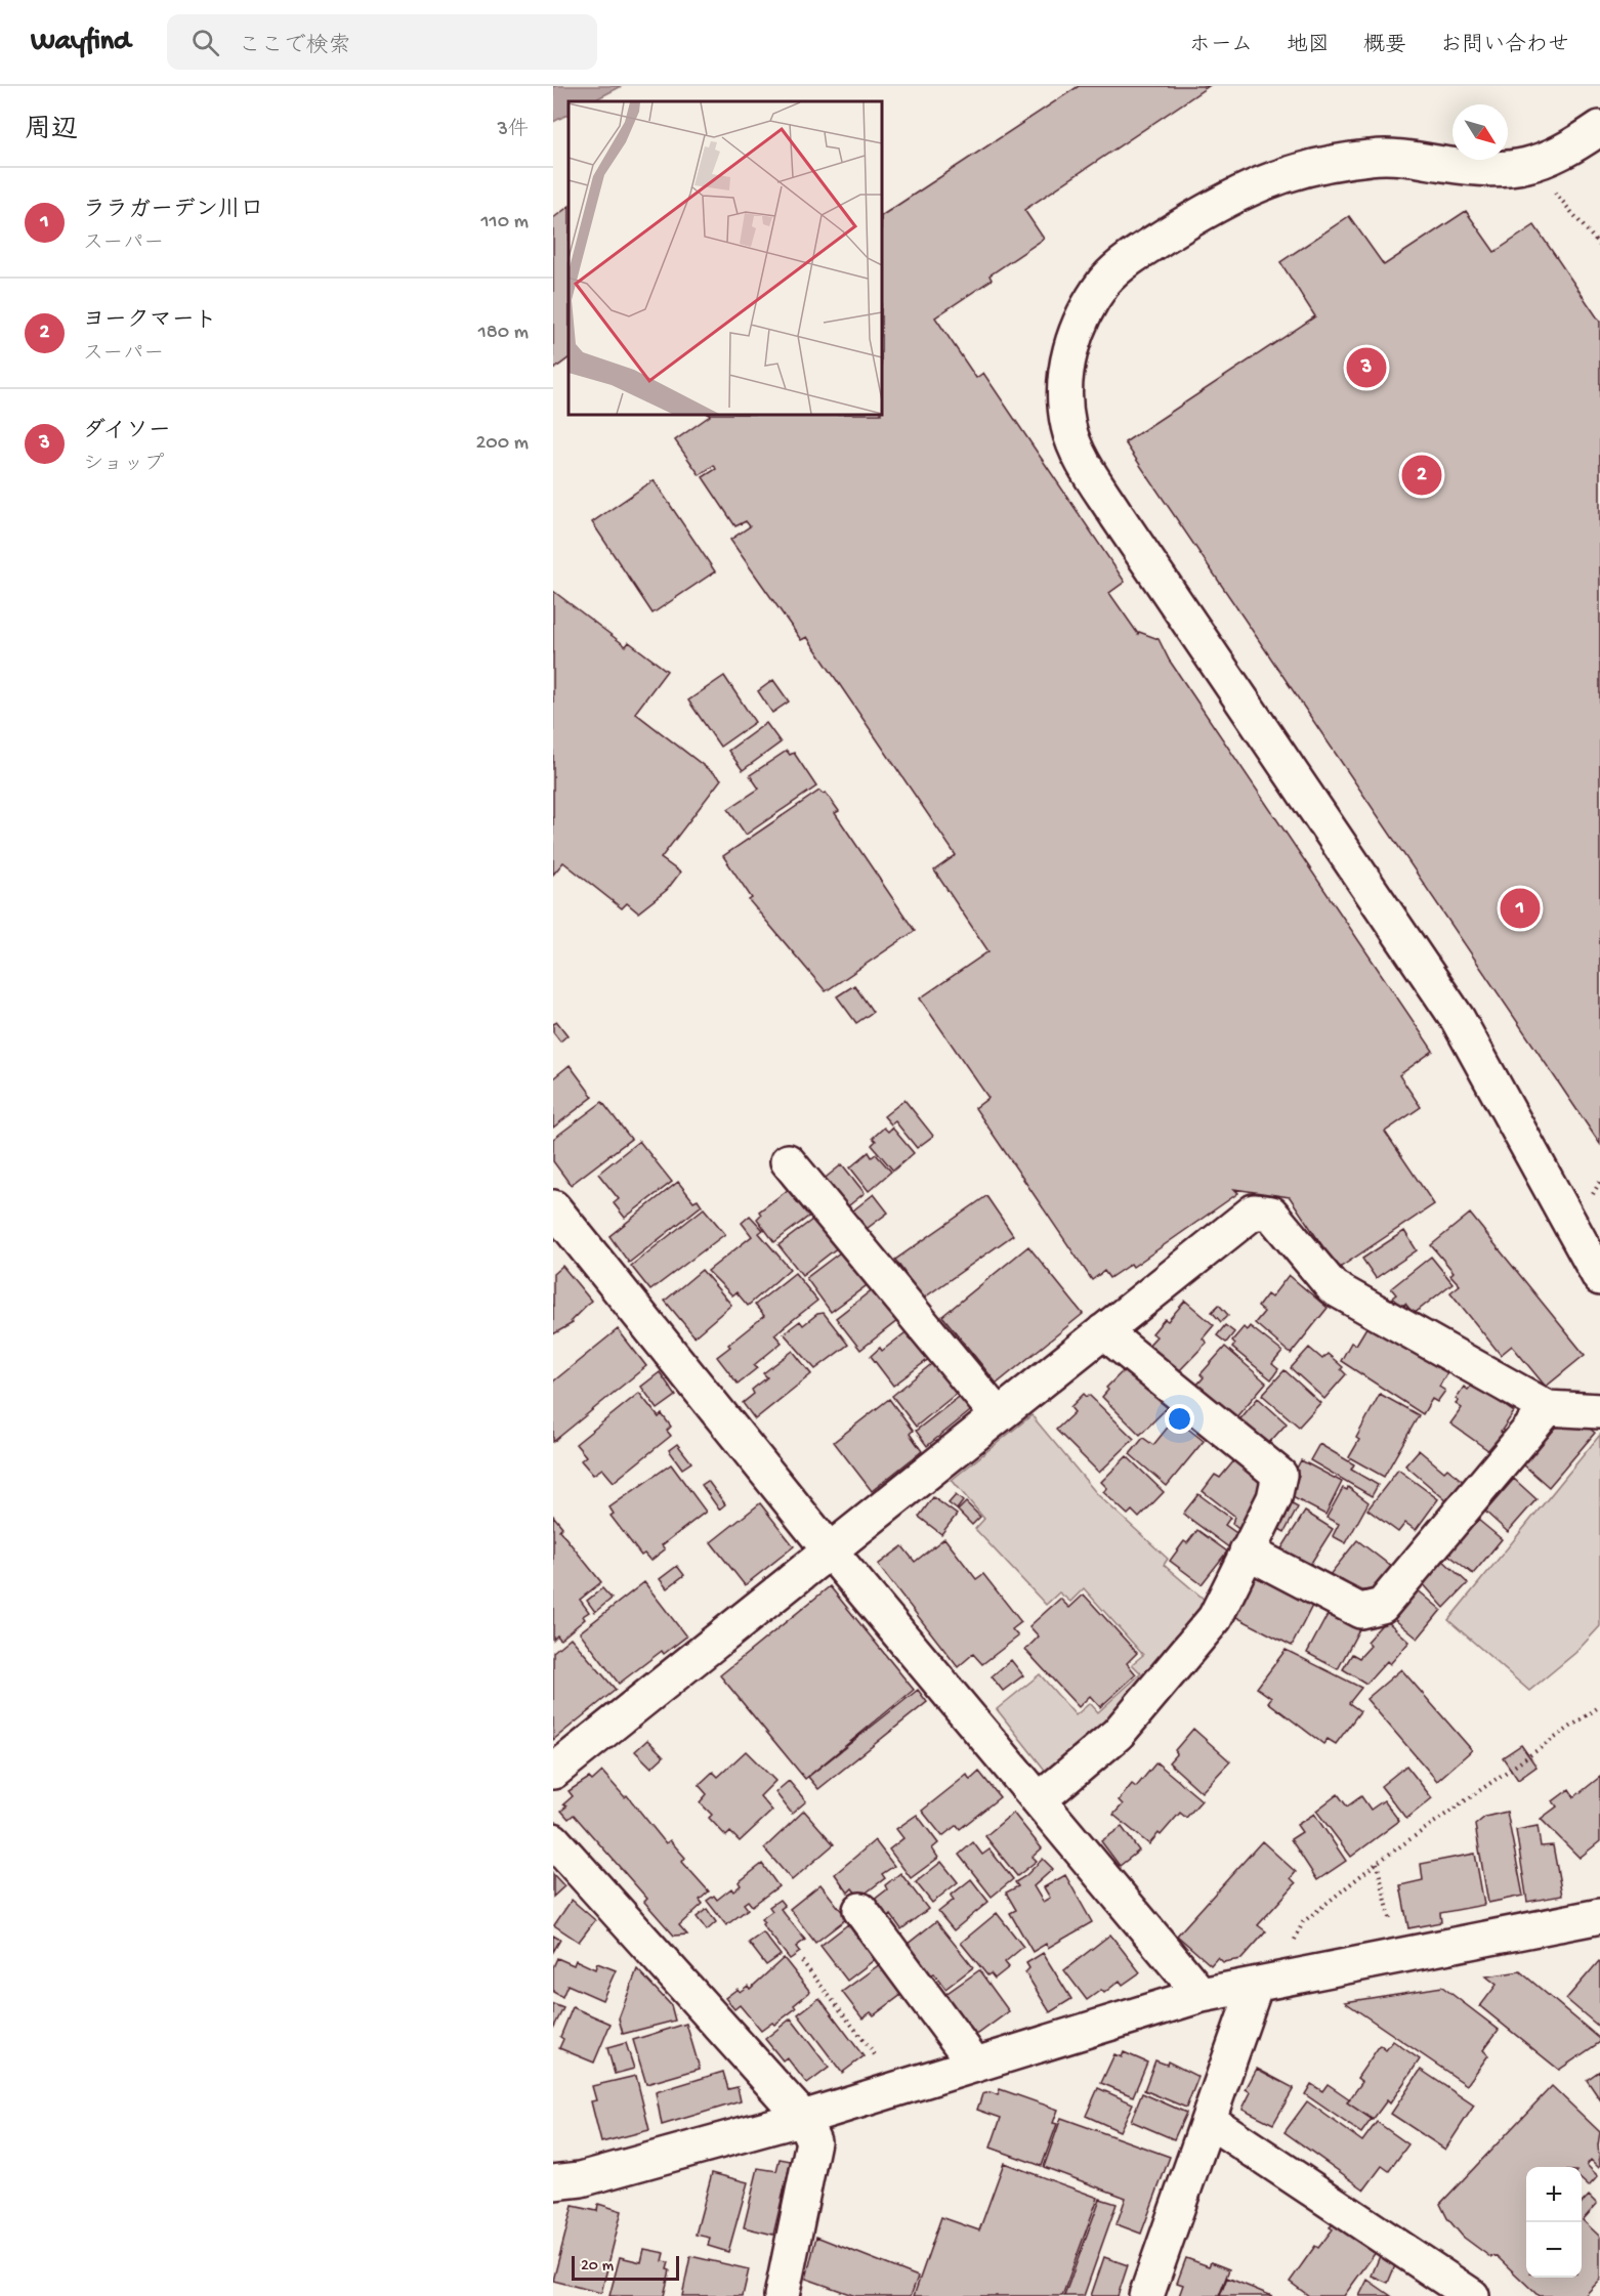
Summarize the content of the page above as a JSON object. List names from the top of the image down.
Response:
{
  "scale_bar": "20 m",
  "north": "bottom right",
  "page": {
    "header": "Wayfind",
    "search": "ここで検索",
    "nav": [
      "ホーム",
      "地図",
      "概要",
      "お問い合わせ"
    ],
    "heading": ["周辺", "3件"],
    "list": [
      {
        "mark": "1",
        "name": "ララガーデン川口",
        "note": "スーパー",
        "value": "110 m"
      },
      {
        "mark": "2",
        "name": "ヨークマート",
        "note": "スーパー",
        "value": "180 m"
      },
      {
        "mark": "3",
        "name": "ダイソー",
        "note": "ショップ",
        "value": "200 m"
      }
    ],
    "pins": ["3", "2", "1"],
    "map_buttons": ["+", "−"],
    "scale": "20 m"
  }
}
